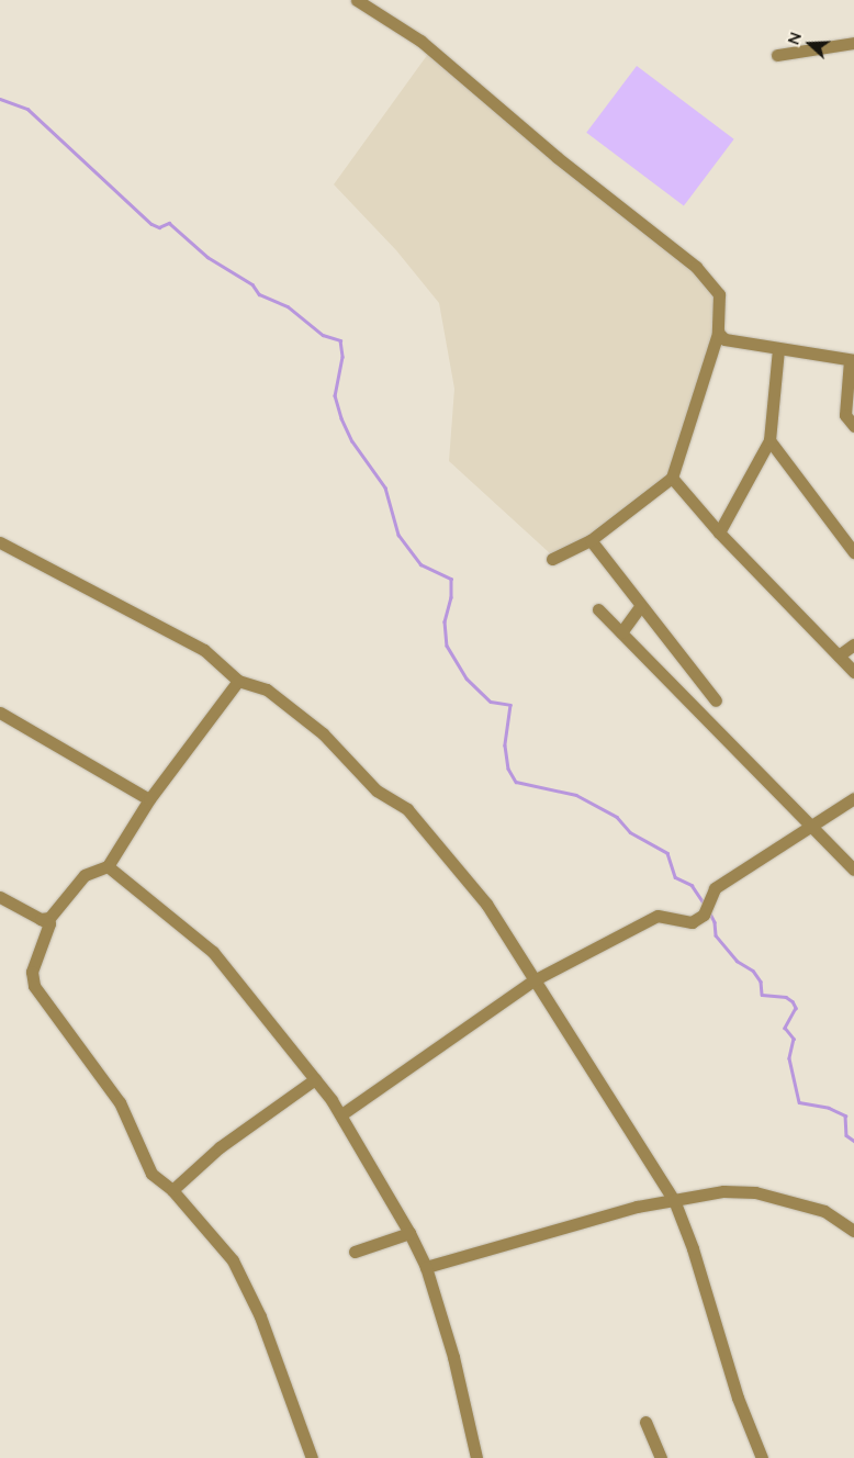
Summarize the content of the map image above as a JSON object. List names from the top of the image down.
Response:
{
  "north": "left"
}
